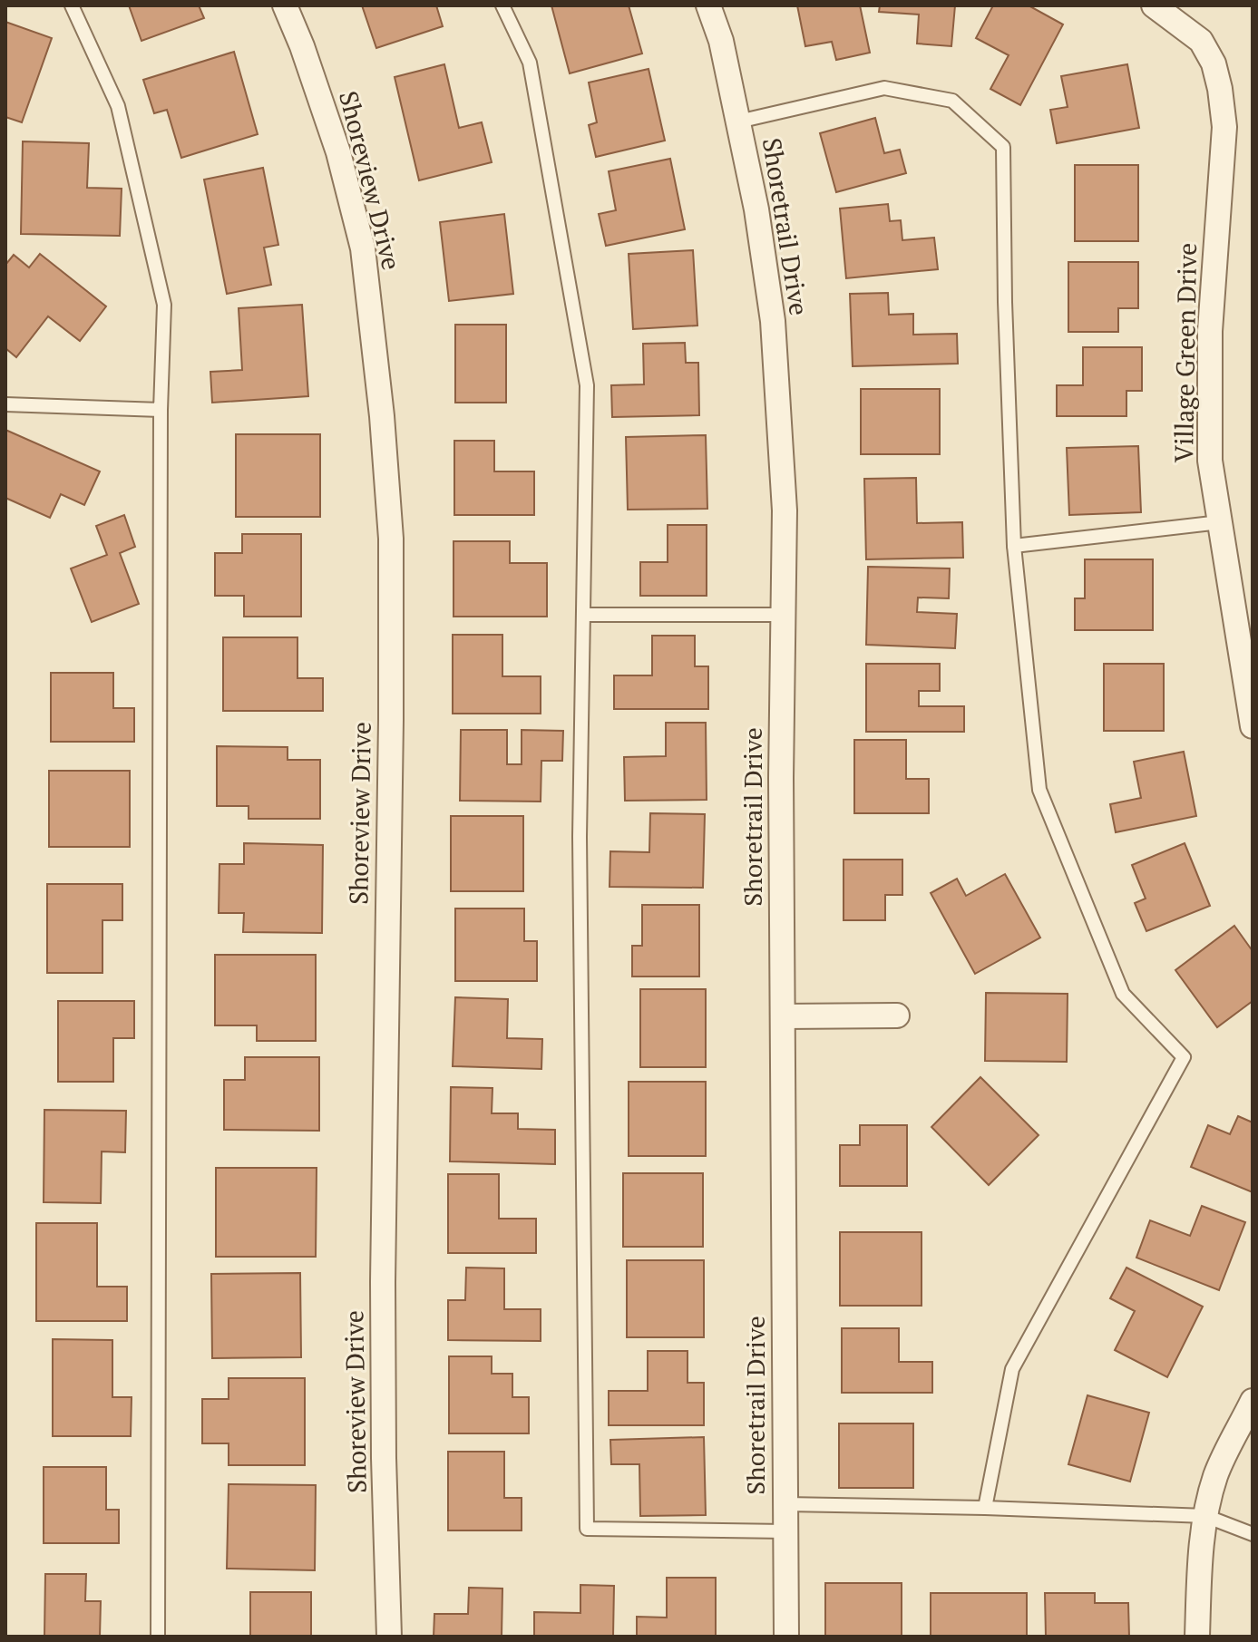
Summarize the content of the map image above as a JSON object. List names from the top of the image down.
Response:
{
  "streets": {
    "street": ["Shoreview Drive", "Shoretrail Drive", "Village Green Drive"]
  }
}
